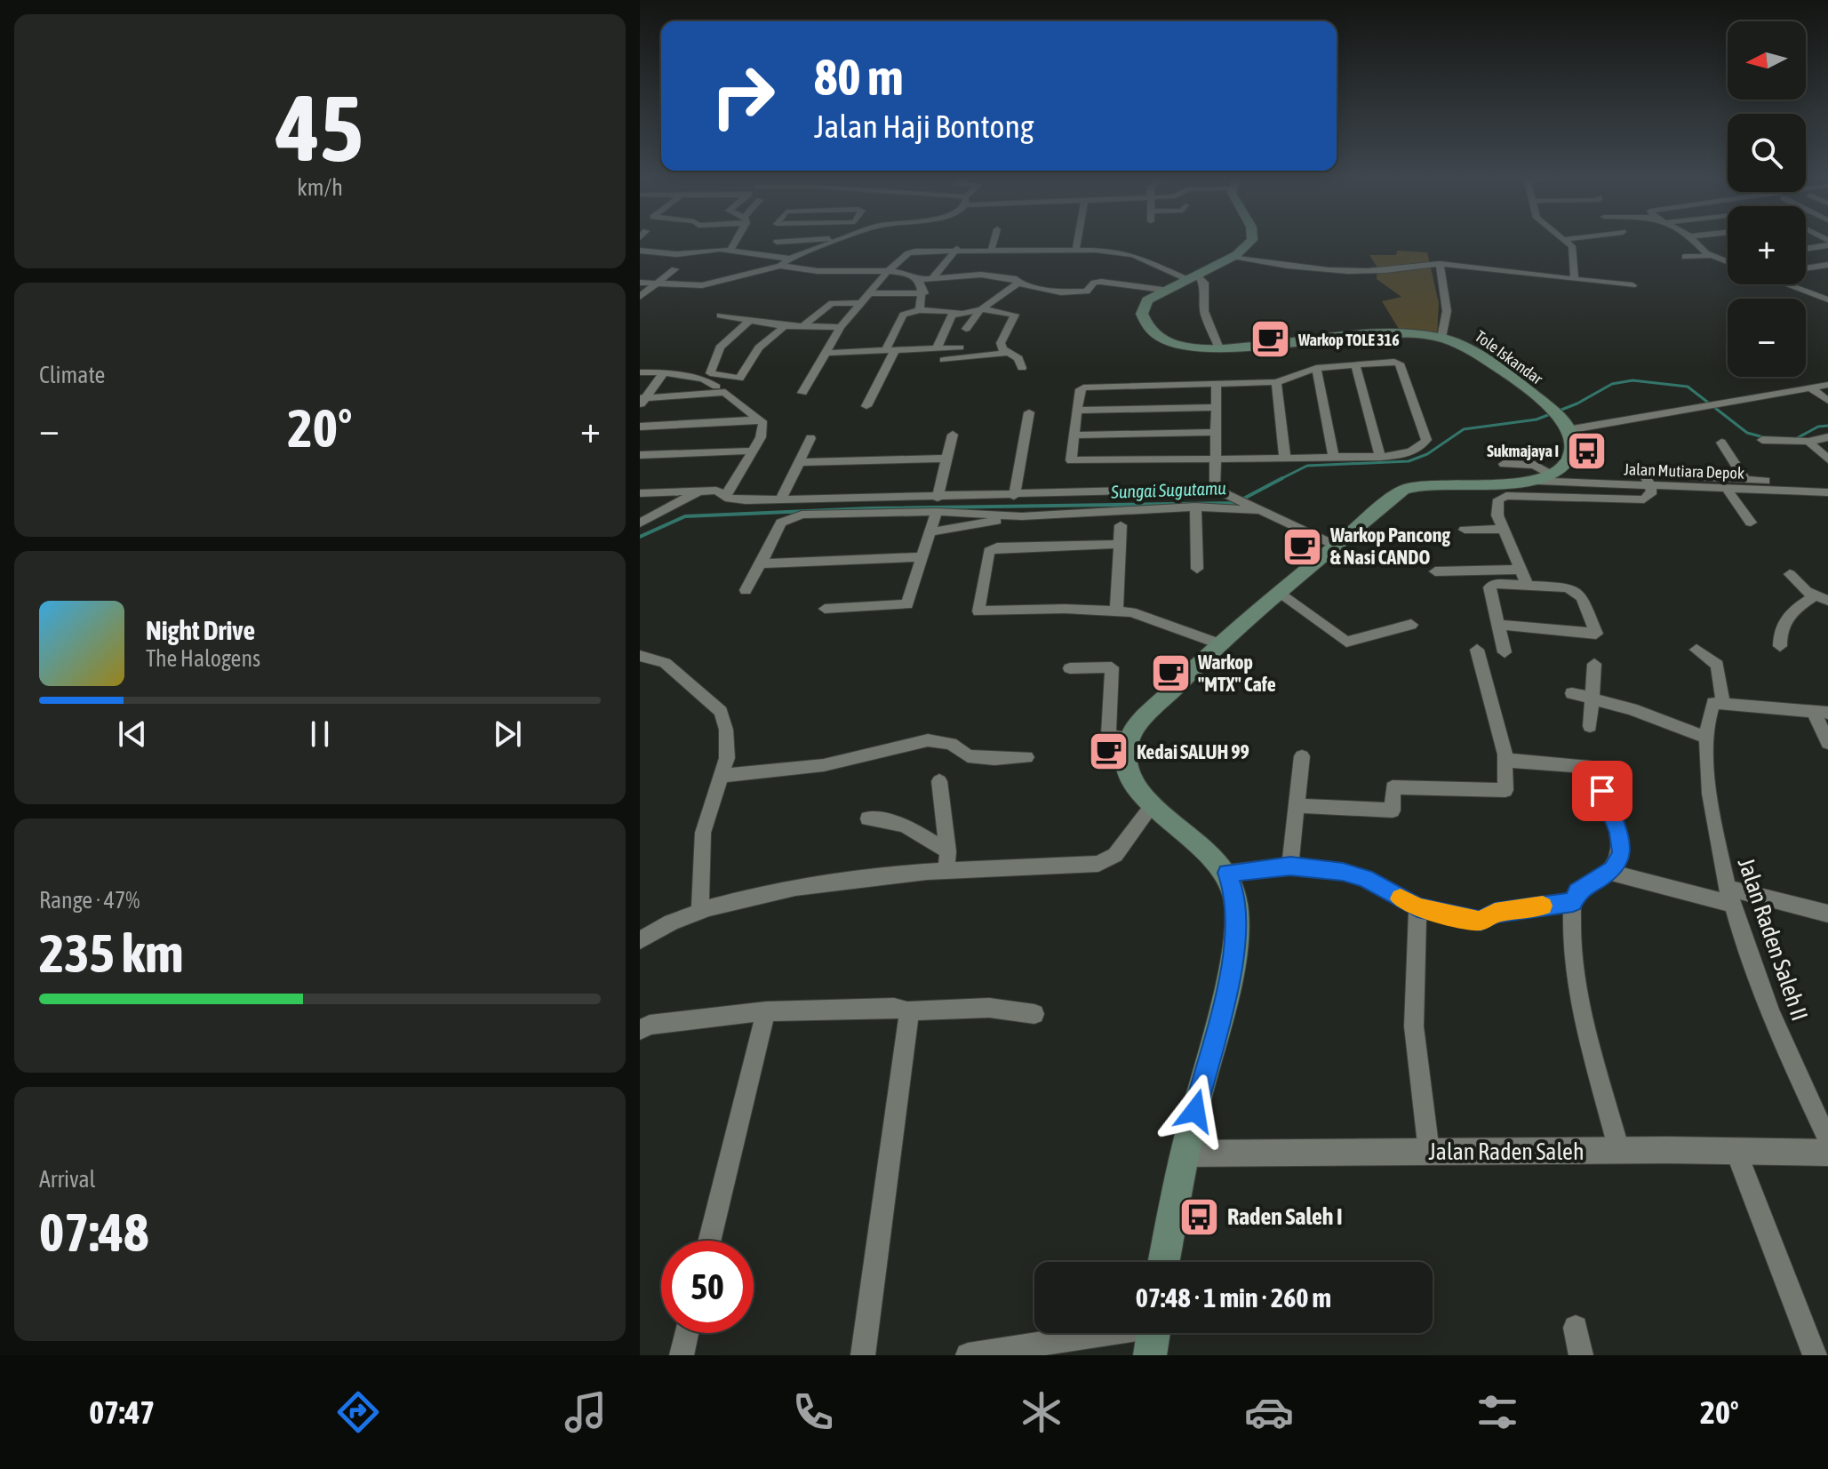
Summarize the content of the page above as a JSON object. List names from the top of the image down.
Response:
{
  "streets": {
    "main road": ["Tole Iskandar"],
    "street": ["Jalan Mutiara Depok", "Jalan Raden Saleh II", "Jalan Raden Saleh"]
  },
  "water": ["Sungai Sugutamu"],
  "places": {
    "cafe": [
      "Warkop TOLE 316",
      "Warkop Pancong & Nasi CANDO",
      "Warkop \"MTX\" Cafe",
      "Kedai SALUH 99"
    ],
    "bus stop": ["Sukmajaya I", "Raden Saleh I"]
  },
  "north": "left",
  "page": {
    "tile": [
      ["45", "km/h"],
      "Climate",
      ["Range · 47%", "235 km"],
      ["Arrival", "07:48"]
    ],
    "map_buttons": ["+", "−"],
    "turn": ["80 m", "Jalan Haji Bontong"],
    "heat": ["−", "20°", "+"],
    "song": ["Night Drive", "The Halogens"],
    "limit": "50",
    "trip": "07:48 · 1 min · 260 m",
    "tabs": ["07:47", "20°"]
  }
}
